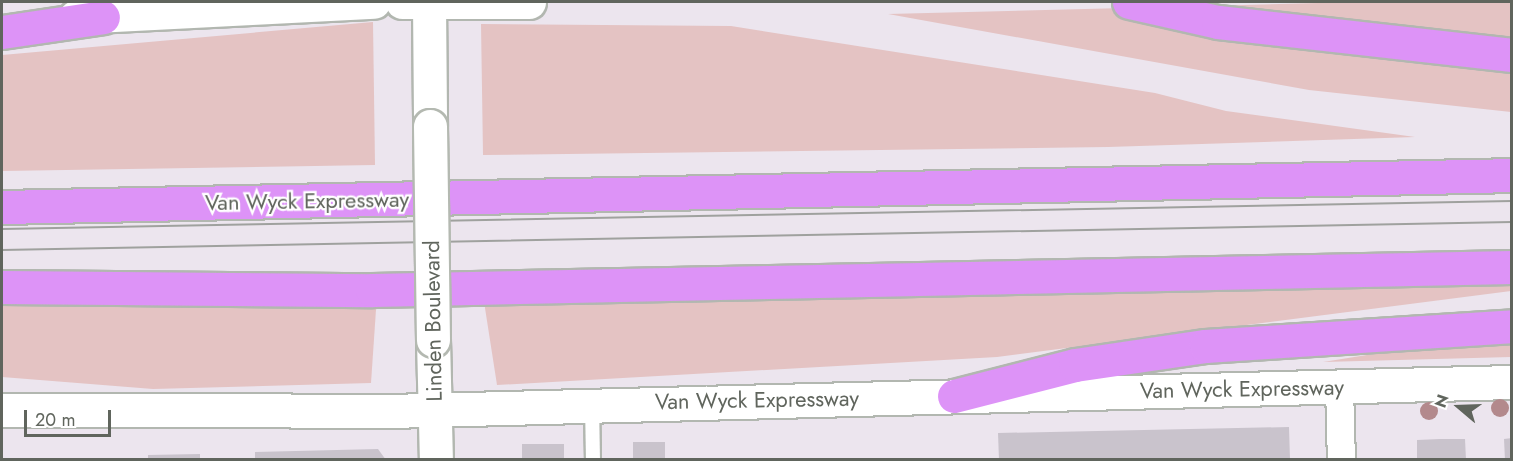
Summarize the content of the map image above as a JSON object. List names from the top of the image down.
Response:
{
  "streets": {
    "highway": ["Van Wyck Expressway"],
    "main road": ["Linden Boulevard"]
  },
  "crossings": [
    ["Van Wyck Expressway", "Linden Boulevard"]
  ],
  "scale_bar": "20 m",
  "north": "left"
}
